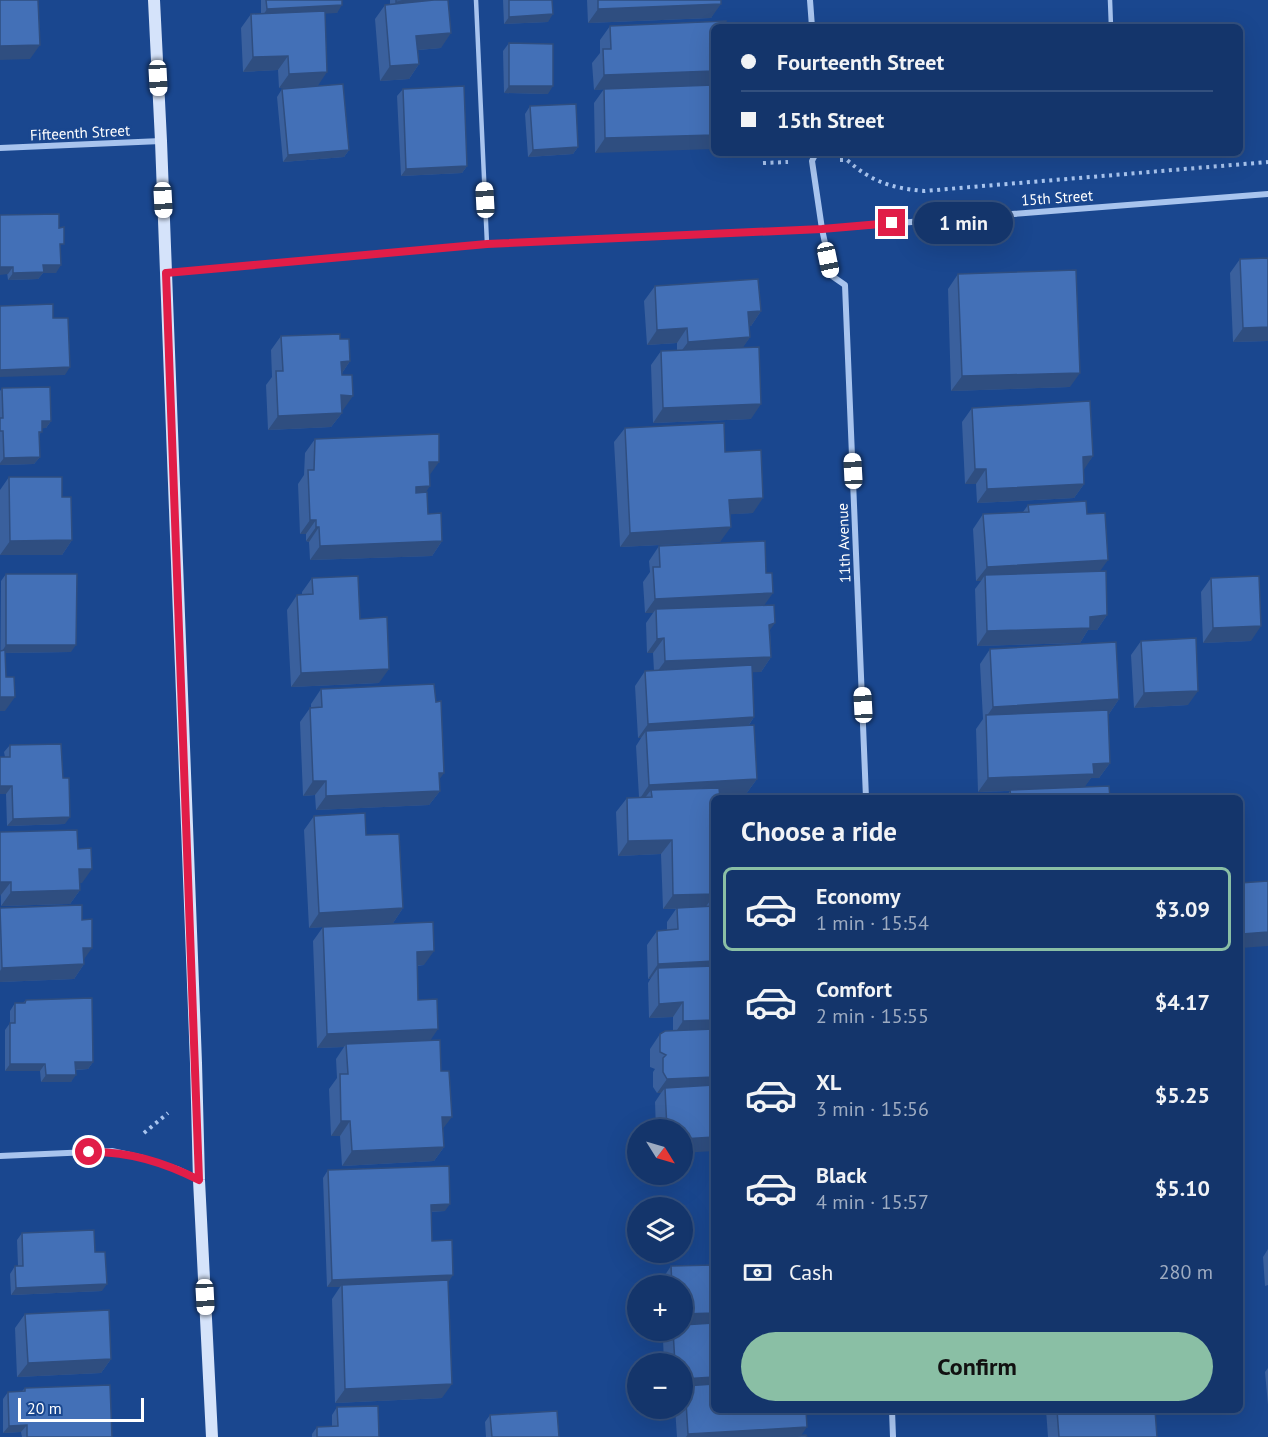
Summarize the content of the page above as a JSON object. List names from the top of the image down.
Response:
{
  "streets": {
    "street": ["Fifteenth Street", "15th Street", "11th Avenue"]
  },
  "crossings": [
    ["15th Street", "11th Avenue"]
  ],
  "scale_bar": "20 m",
  "north": "bottom right",
  "page": {
    "banner": ["Fourteenth Street", "15th Street"],
    "bubble": "1 min",
    "heading": "Choose a ride",
    "list": [
      {
        "name": "Economy",
        "note": "1 min · 15:54",
        "value": "$3.09"
      },
      {
        "name": "Comfort",
        "note": "2 min · 15:55",
        "value": "$4.17"
      },
      {
        "name": "XL",
        "note": "3 min · 15:56",
        "value": "$5.25"
      },
      {
        "name": "Black",
        "note": "4 min · 15:57",
        "value": "$5.10"
      }
    ],
    "map_buttons": ["+", "−"],
    "pay": ["Cash", "280 m"],
    "buttons": "Confirm",
    "scale": "20 m"
  }
}
